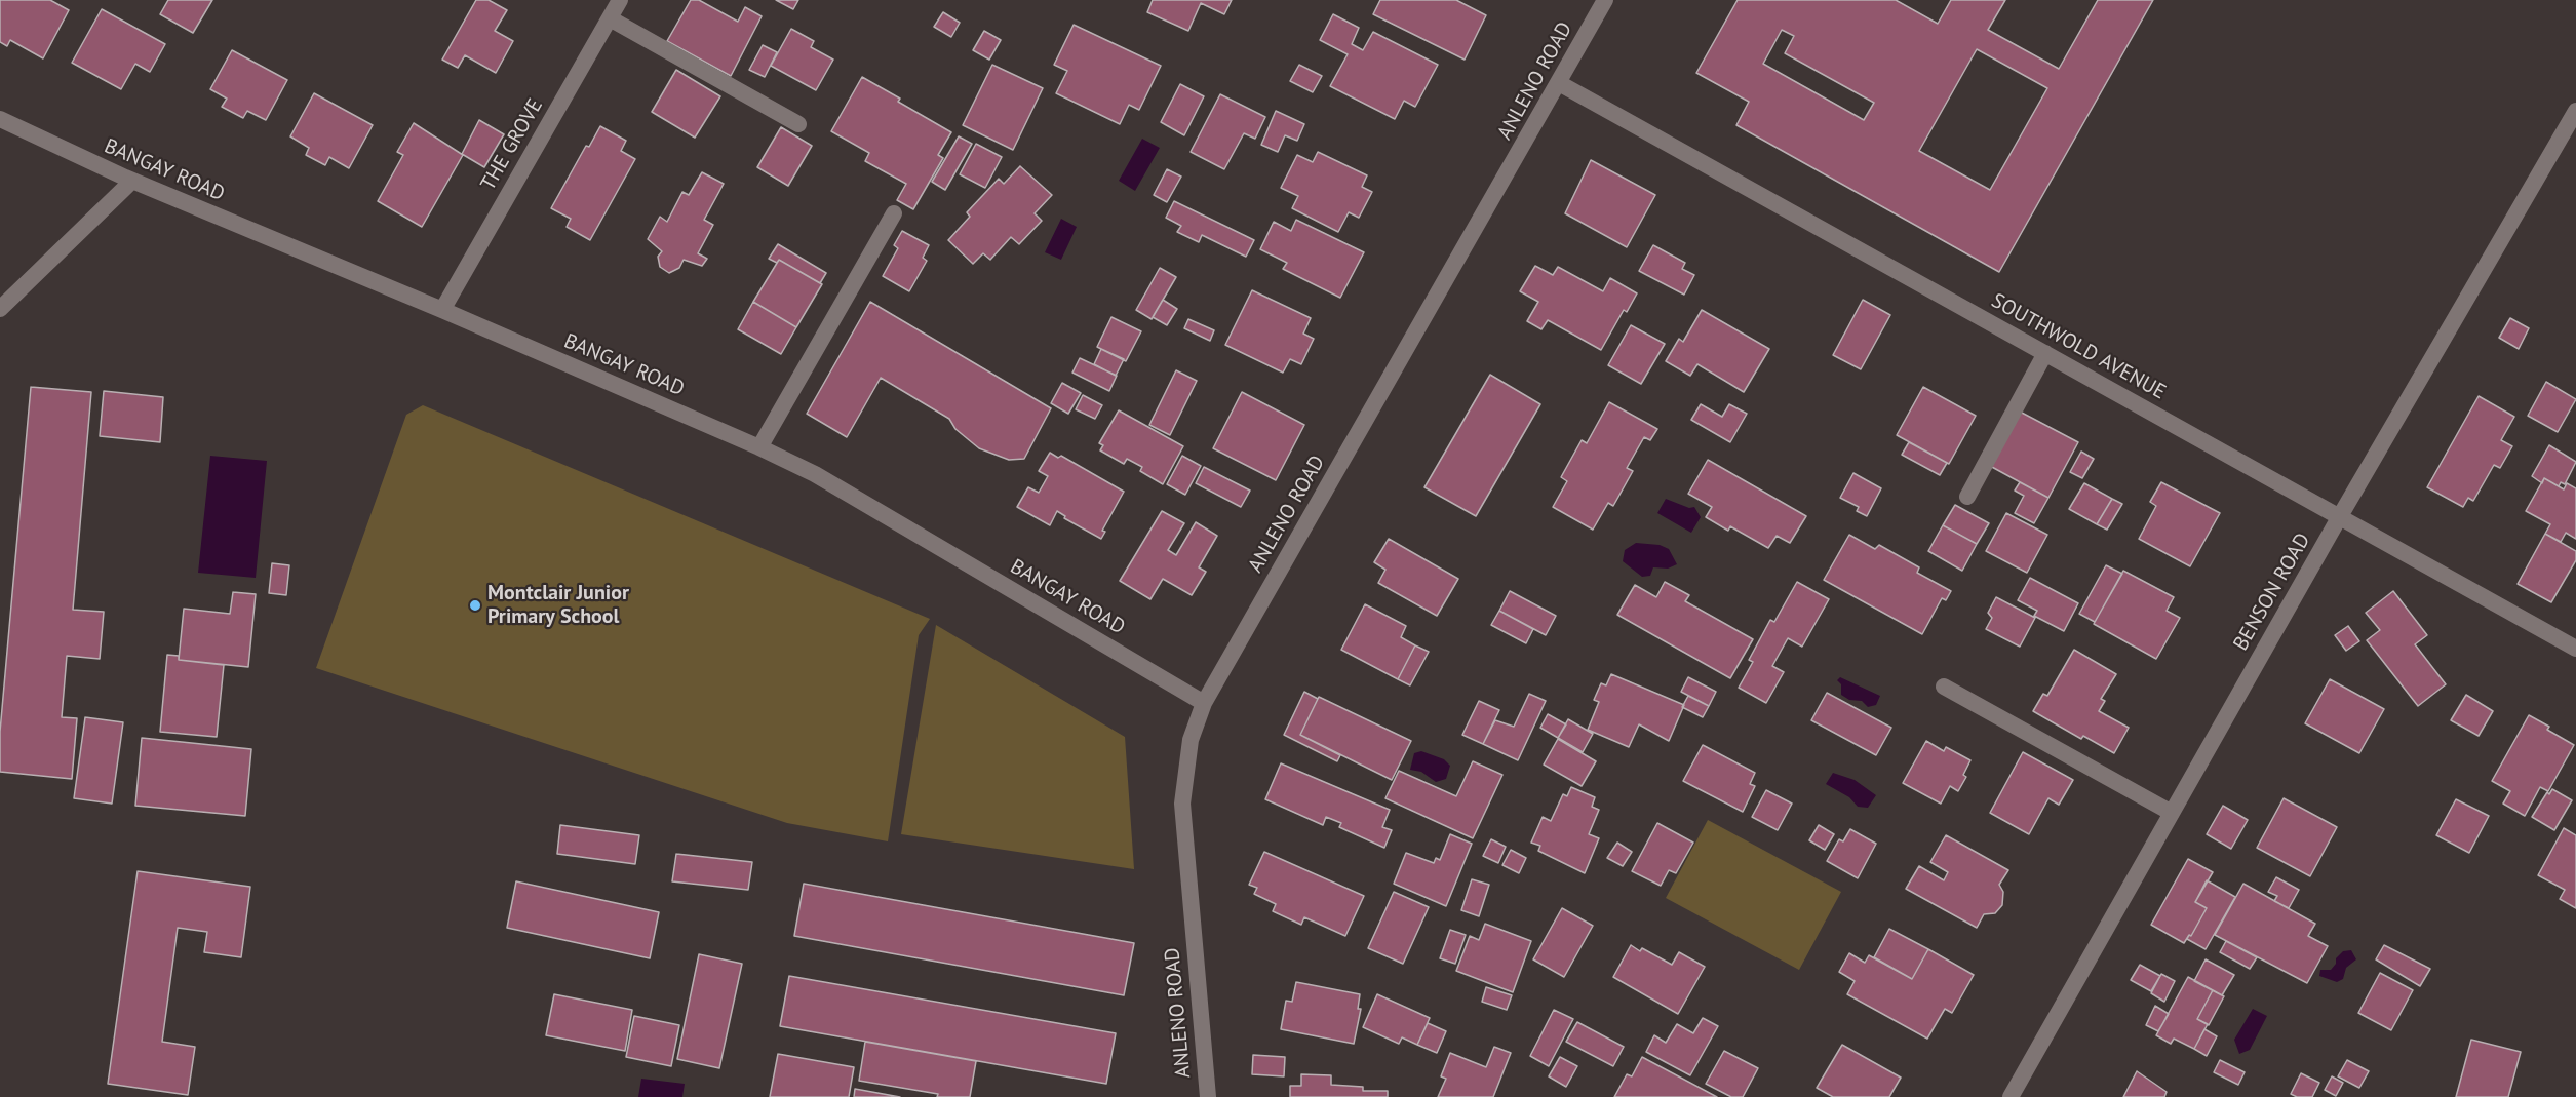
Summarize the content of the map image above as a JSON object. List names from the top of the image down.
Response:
{
  "streets": {
    "street": [
      "ANLENO ROAD",
      "THE GROVE",
      "BANGAY ROAD",
      "SOUTHWOLD AVENUE",
      "BENSON ROAD"
    ]
  },
  "crossings": [
    ["ANLENO ROAD", "BANGAY ROAD"],
    ["ANLENO ROAD", "SOUTHWOLD AVENUE"],
    ["THE GROVE", "BANGAY ROAD"],
    ["SOUTHWOLD AVENUE", "BENSON ROAD"]
  ],
  "places": ["Montclair Junior Primary School"]
}
